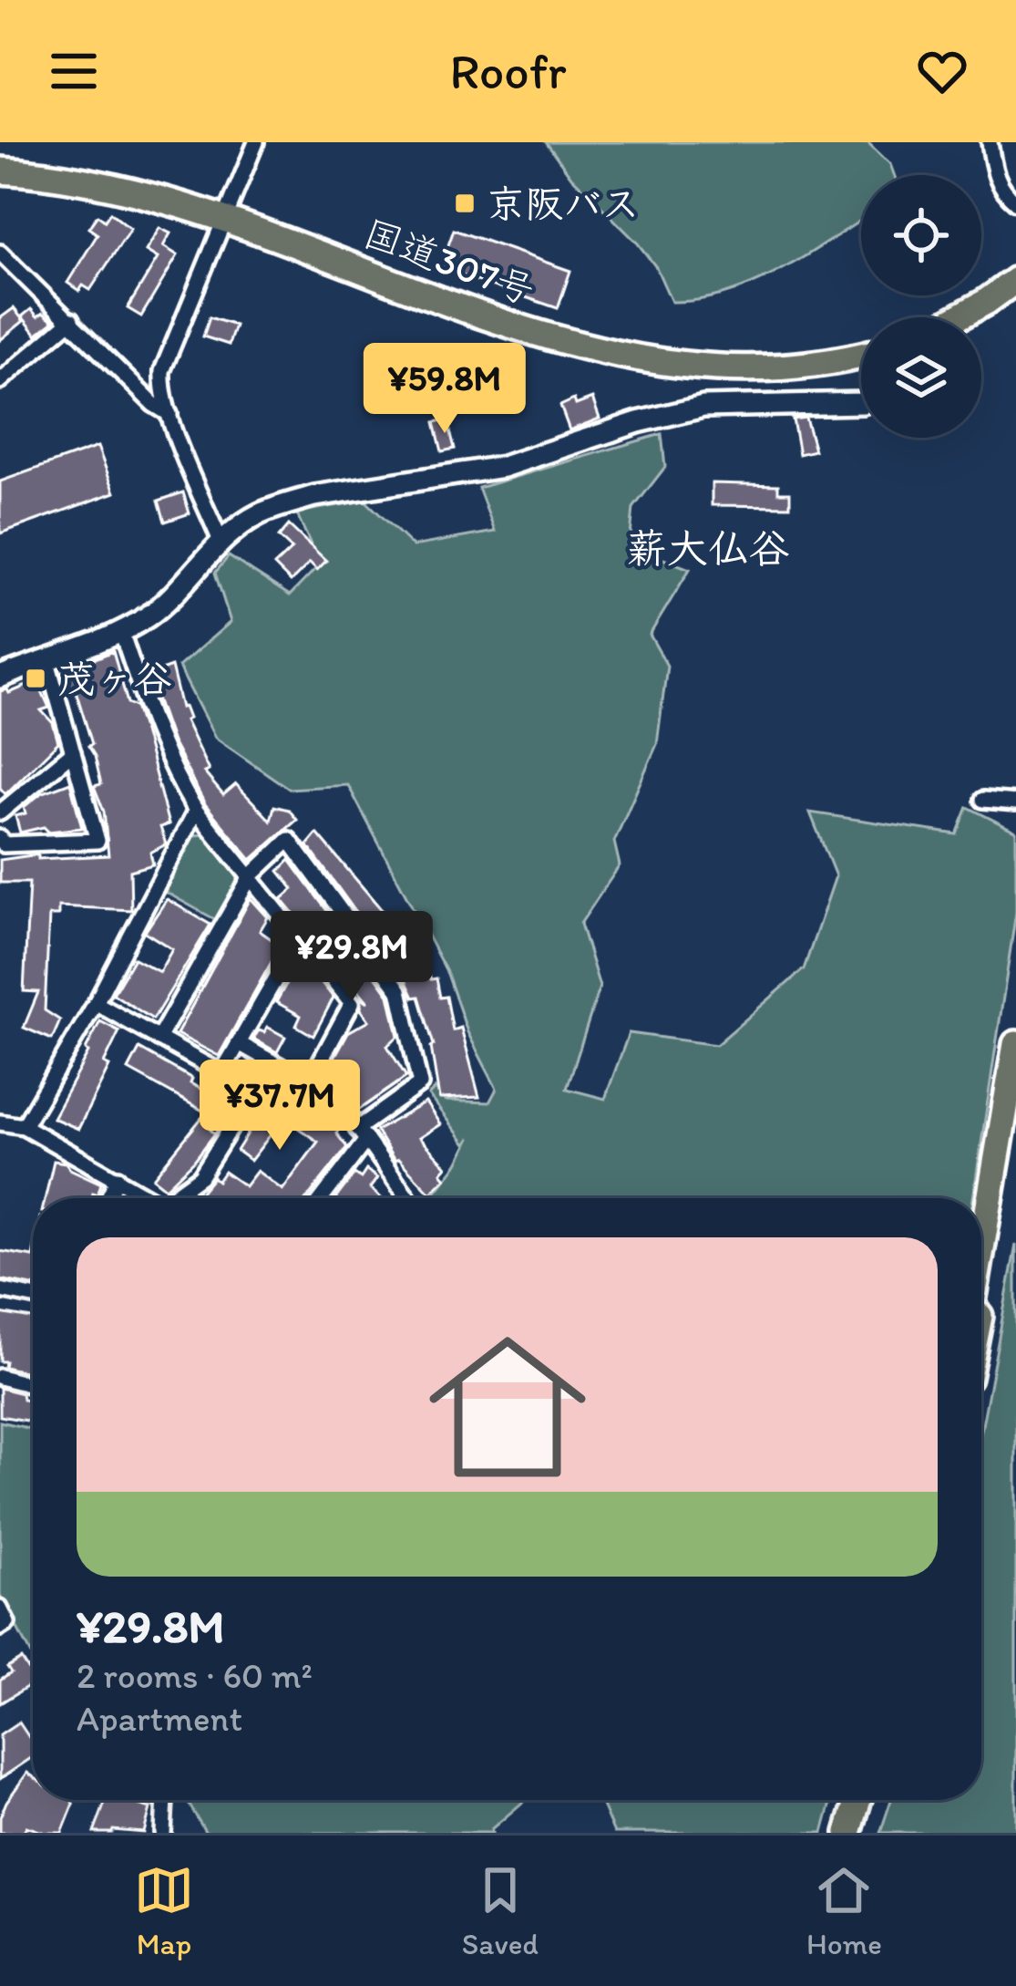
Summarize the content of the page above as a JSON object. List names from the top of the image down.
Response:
{
  "streets": {
    "highway": ["国道307号"]
  },
  "districts": ["薪大仏谷"],
  "places": {
    "transit": ["京阪バス", "茂ヶ谷"]
  },
  "page": {
    "header": "Roofr",
    "price": ["¥59.8M", "¥29.8M", "¥37.7M"],
    "list": [
      {
        "name": "¥29.8M",
        "note": "2 rooms · 60 m² · Apartment"
      }
    ],
    "tabs": ["Map", "Saved", "Home"]
  }
}
